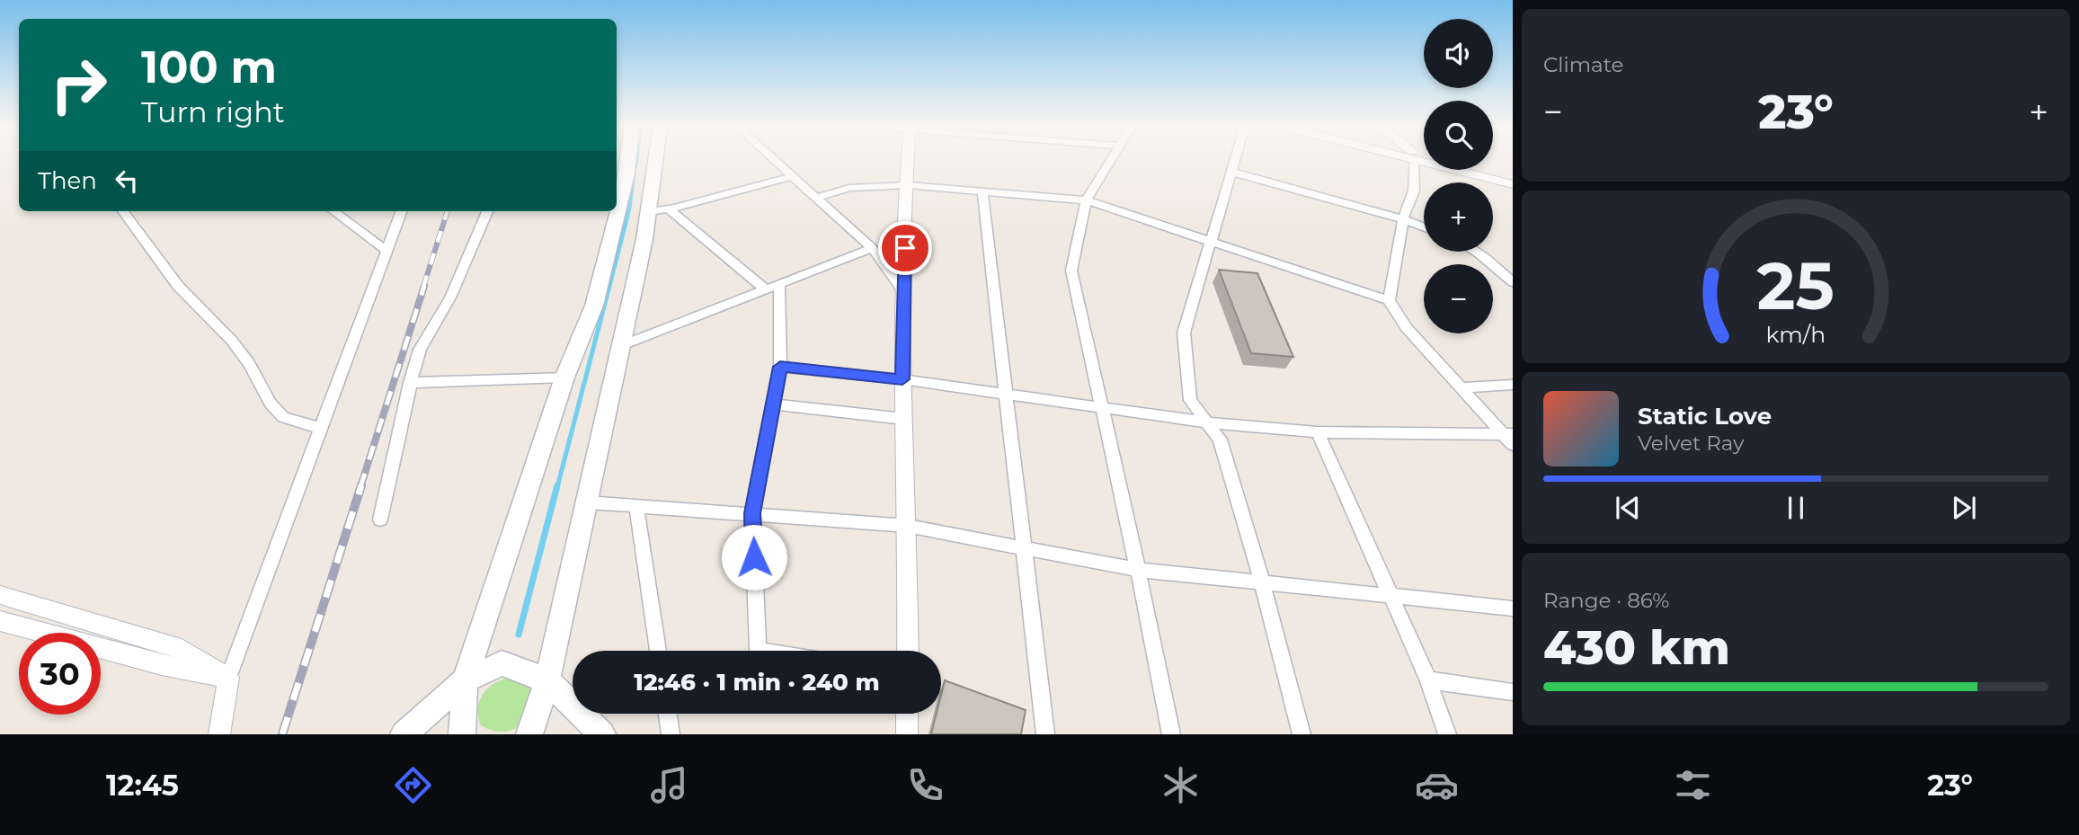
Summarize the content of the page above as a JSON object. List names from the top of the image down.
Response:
{
  "page": {
    "tile": [
      "Climate",
      ["Range · 86%", "430 km"]
    ],
    "map_buttons": ["+", "−"],
    "turn": ["100 m", "Turn right"],
    "heat": ["−", "23°", "+"],
    "then": "Then",
    "song": ["Static Love", "Velvet Ray"],
    "limit": "30",
    "trip": "12:46 · 1 min · 240 m",
    "tabs": ["12:45", "23°"],
    "gauge": ["25", "km/h"]
  }
}
